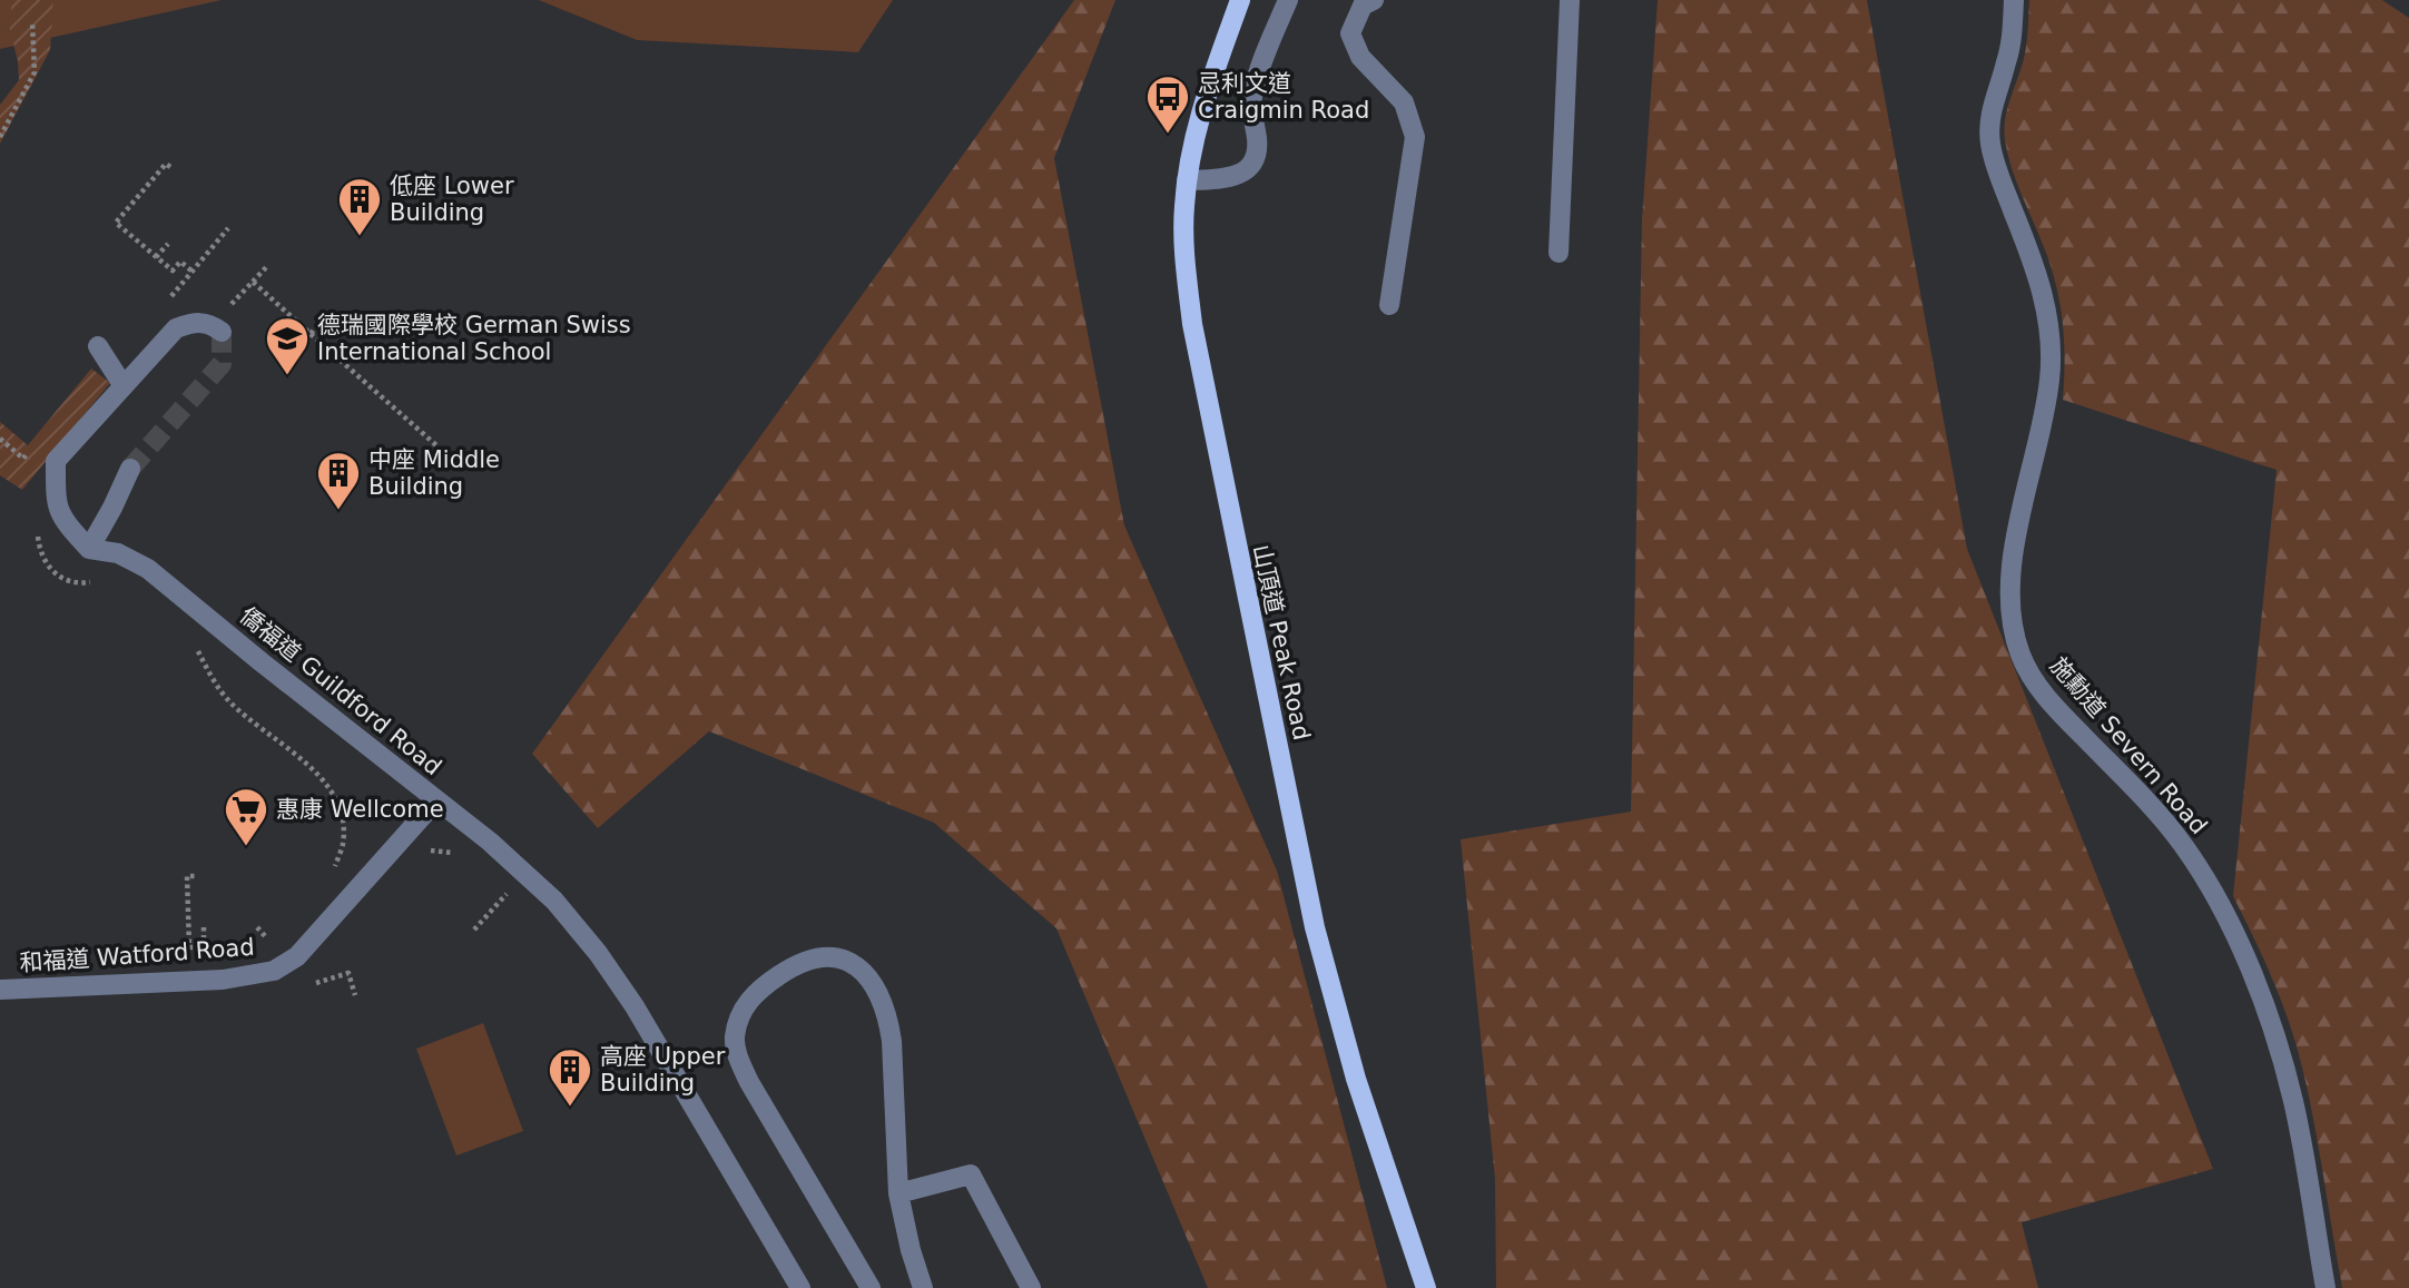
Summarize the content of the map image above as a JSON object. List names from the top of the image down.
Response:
{
  "streets": {
    "main road": ["山頂道 Peak Road"],
    "street": ["僑福道 Guildford Road", "施勳道 Severn Road", "和福道 Watford Road"]
  },
  "crossings": [
    ["僑福道 Guildford Road", "和福道 Watford Road"]
  ],
  "places": {
    "bus stop": ["忌利文道 Craigmin Road"],
    "building": ["低座 Lower Building", "中座 Middle Building", "高座 Upper Building"],
    "school or university": ["德瑞國際學校 German Swiss International School"],
    "supermarket": ["惠康 Wellcome"]
  }
}
